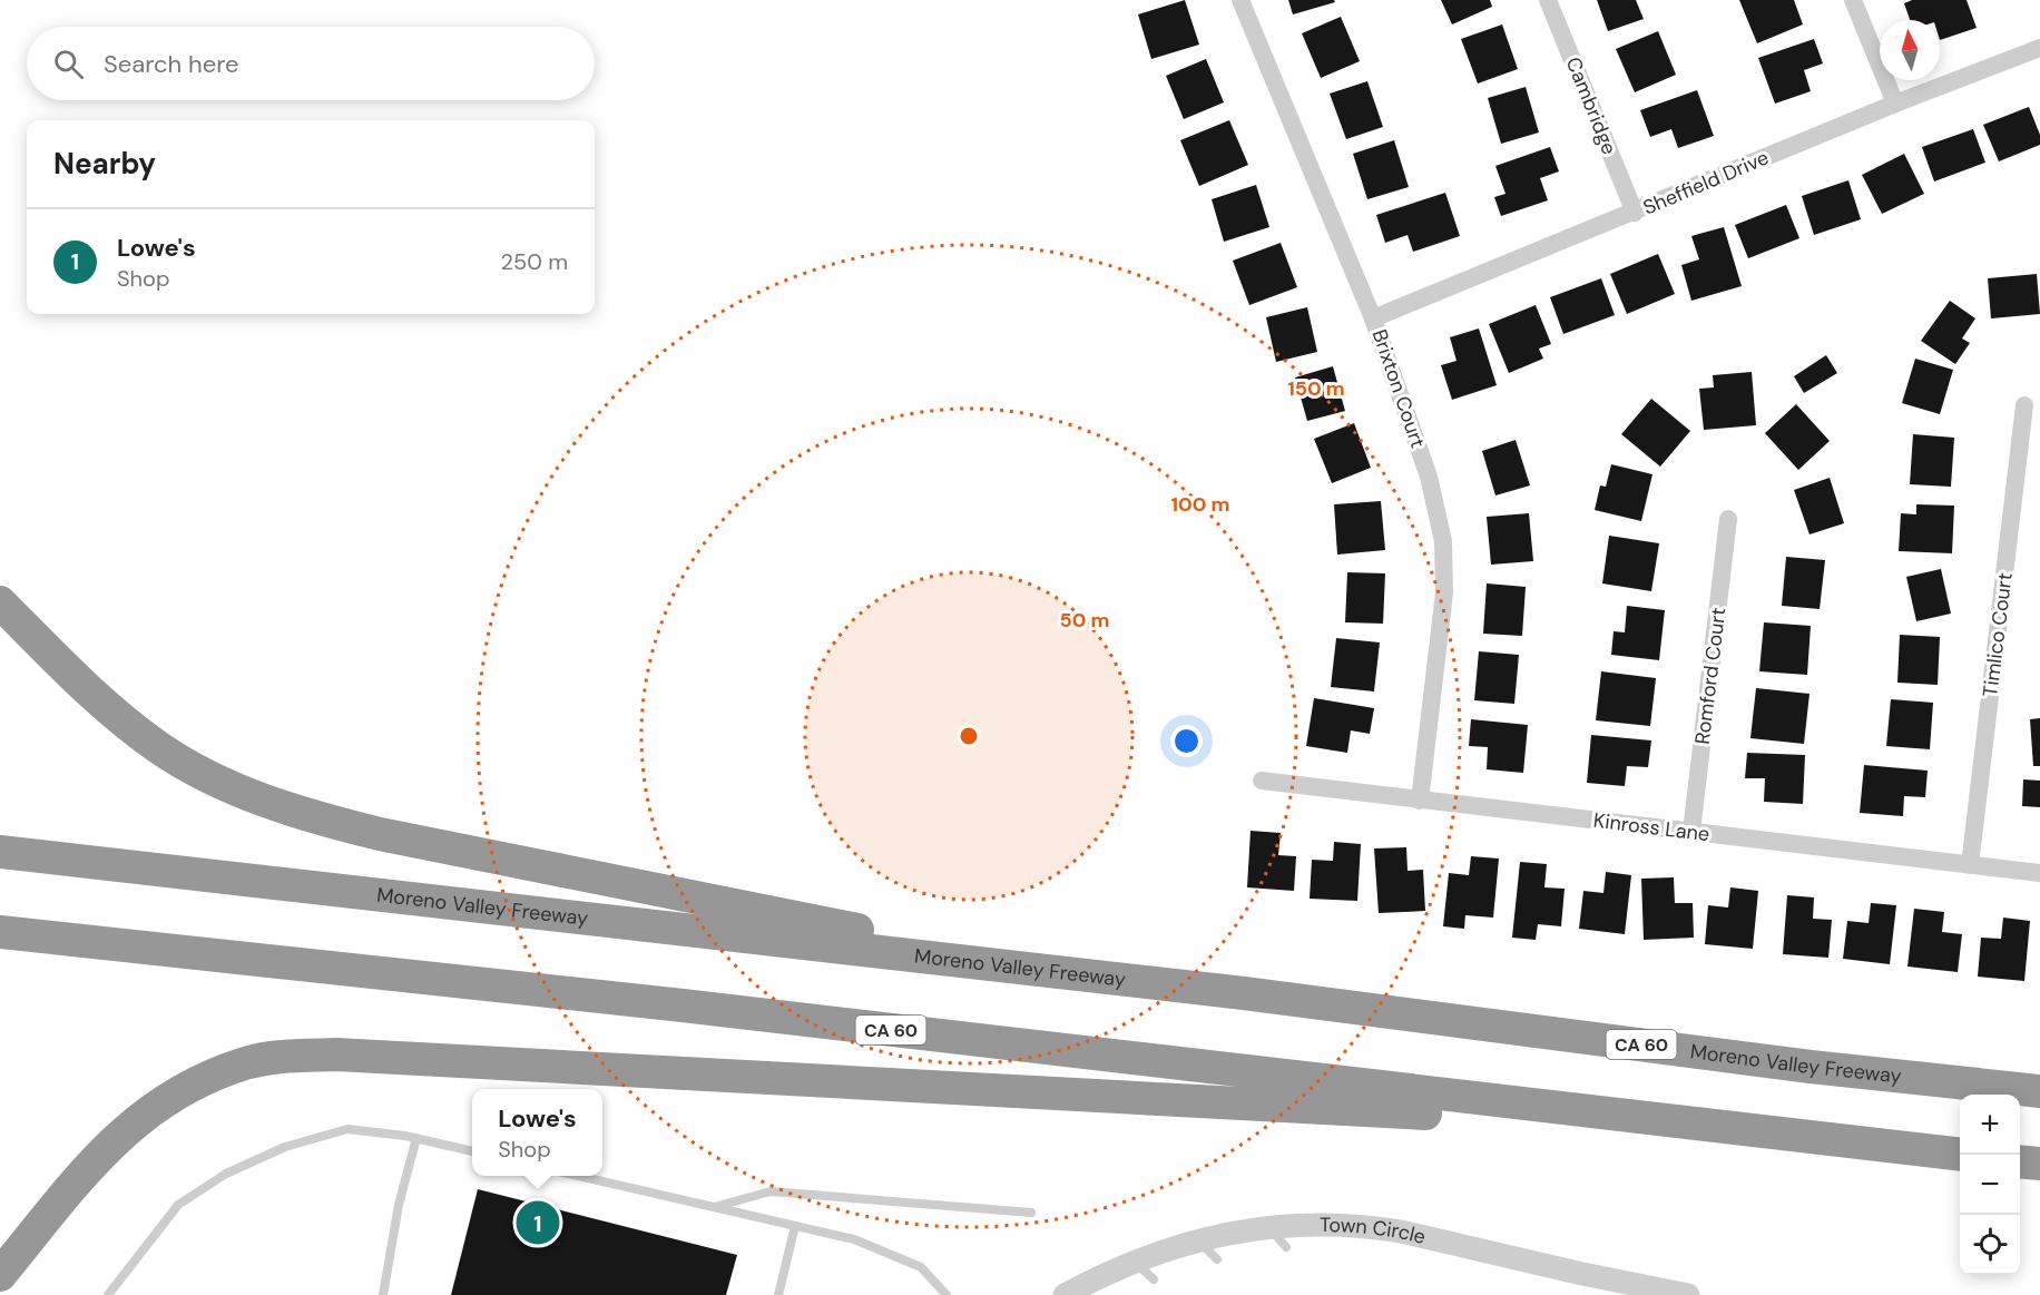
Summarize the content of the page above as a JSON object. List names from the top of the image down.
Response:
{
  "streets": {
    "highway": ["Moreno Valley Freeway", "CA 60"],
    "street": [
      "Cambridge",
      "Sheffield Drive",
      "Brixton Court",
      "Timlico Court",
      "Romford Court",
      "Kinross Lane",
      "Town Circle"
    ]
  },
  "crossings": [
    ["Cambridge", "Sheffield Drive"],
    ["Sheffield Drive", "Brixton Court"],
    ["Brixton Court", "Kinross Lane"],
    ["Timlico Court", "Kinross Lane"],
    ["Romford Court", "Kinross Lane"]
  ],
  "north": "top",
  "page": {
    "search": "Search here",
    "heading": "Nearby",
    "list": [
      {
        "mark": "1",
        "name": "Lowe's",
        "note": "Shop",
        "value": "250 m"
      }
    ],
    "popup": ["Lowe's", "Shop"],
    "map_buttons": ["+", "−"],
    "pins": "1"
  },
  "rings": ["150 m", "100 m", "50 m"]
}
